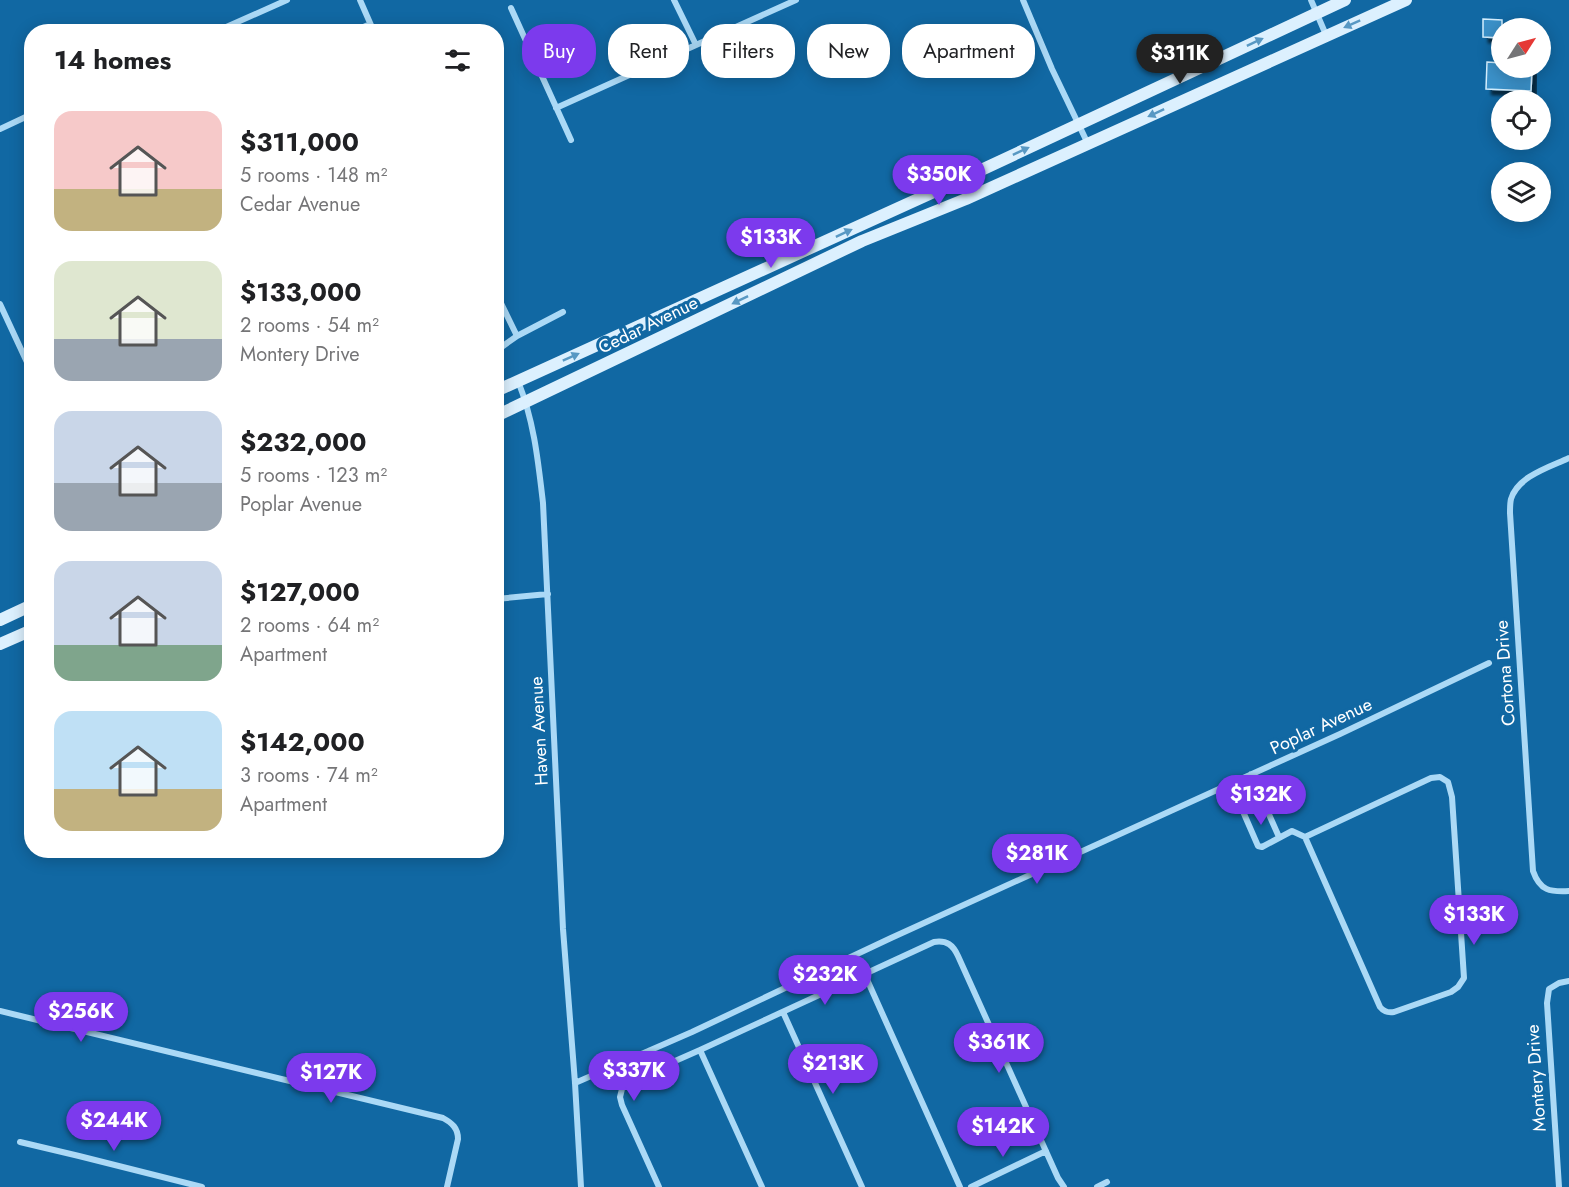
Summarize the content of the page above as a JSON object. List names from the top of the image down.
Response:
{
  "streets": {
    "main road": ["Cedar Avenue"],
    "street": [
      "Cortona Drive",
      "Poplar Avenue",
      "Haven Avenue",
      "Montery Drive"
    ]
  },
  "crossings": [
    ["Cedar Avenue", "Haven Avenue"],
    ["Poplar Avenue", "Haven Avenue"]
  ],
  "north": "top right",
  "page": {
    "chip": [
      "Buy",
      "Rent",
      "Filters",
      "New",
      "Apartment"
    ],
    "heading": "14 homes",
    "price": [
      "$311K",
      "$350K",
      "$133K",
      "$132K",
      "$281K",
      "$133K",
      "$232K",
      "$256K",
      "$361K",
      "$213K",
      "$337K",
      "$127K",
      "$244K",
      "$142K"
    ],
    "list": [
      {
        "name": "$311,000",
        "note": "5 rooms · 148 m² · Cedar Avenue"
      },
      {
        "name": "$133,000",
        "note": "2 rooms · 54 m² · Montery Drive"
      },
      {
        "name": "$232,000",
        "note": "5 rooms · 123 m² · Poplar Avenue"
      },
      {
        "name": "$127,000",
        "note": "2 rooms · 64 m² · Apartment"
      },
      {
        "name": "$142,000",
        "note": "3 rooms · 74 m² · Apartment"
      }
    ]
  }
}
